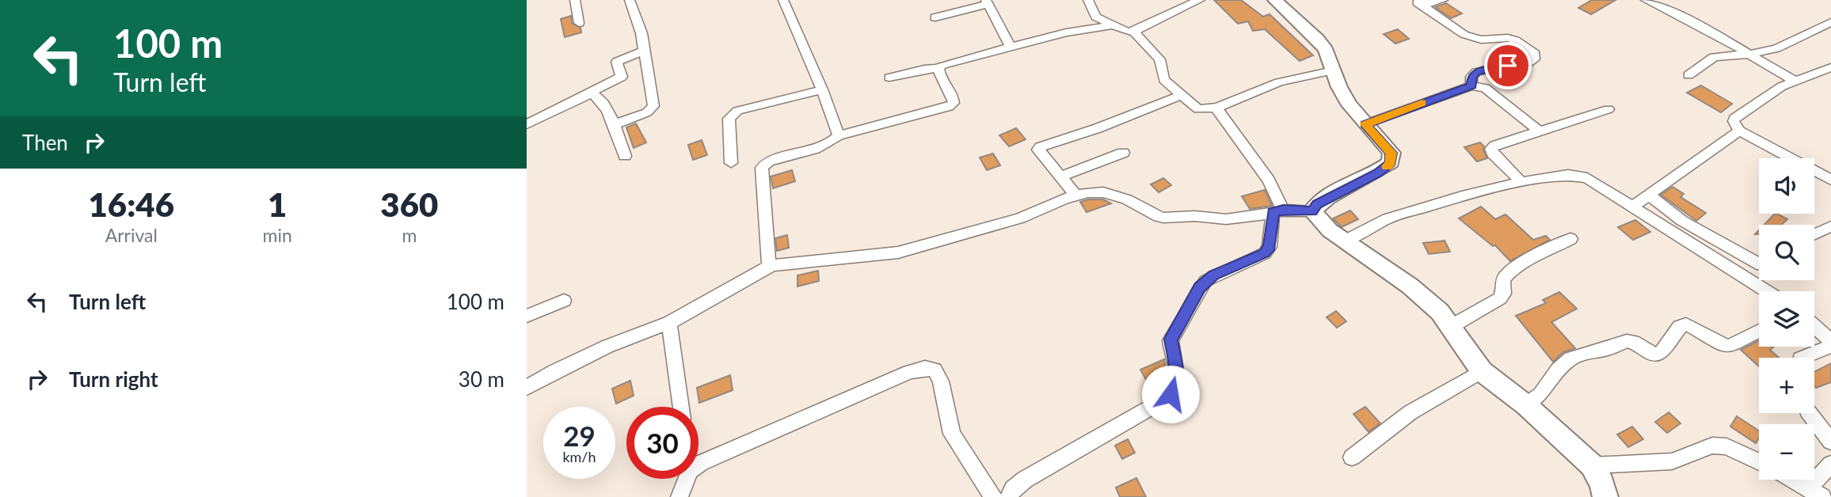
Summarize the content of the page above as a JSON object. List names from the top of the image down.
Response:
{
  "page": {
    "turn": ["100 m", "Turn left"],
    "then": "Then",
    "map_buttons": ["+", "−"],
    "eta": [
      "16:46",
      "Arrival",
      "1",
      "min",
      "360",
      "m"
    ],
    "list": [
      {
        "name": "Turn left",
        "value": "100 m"
      },
      {
        "name": "Turn right",
        "value": "30 m"
      }
    ],
    "speed": "29 km/h",
    "limit": "30"
  }
}
